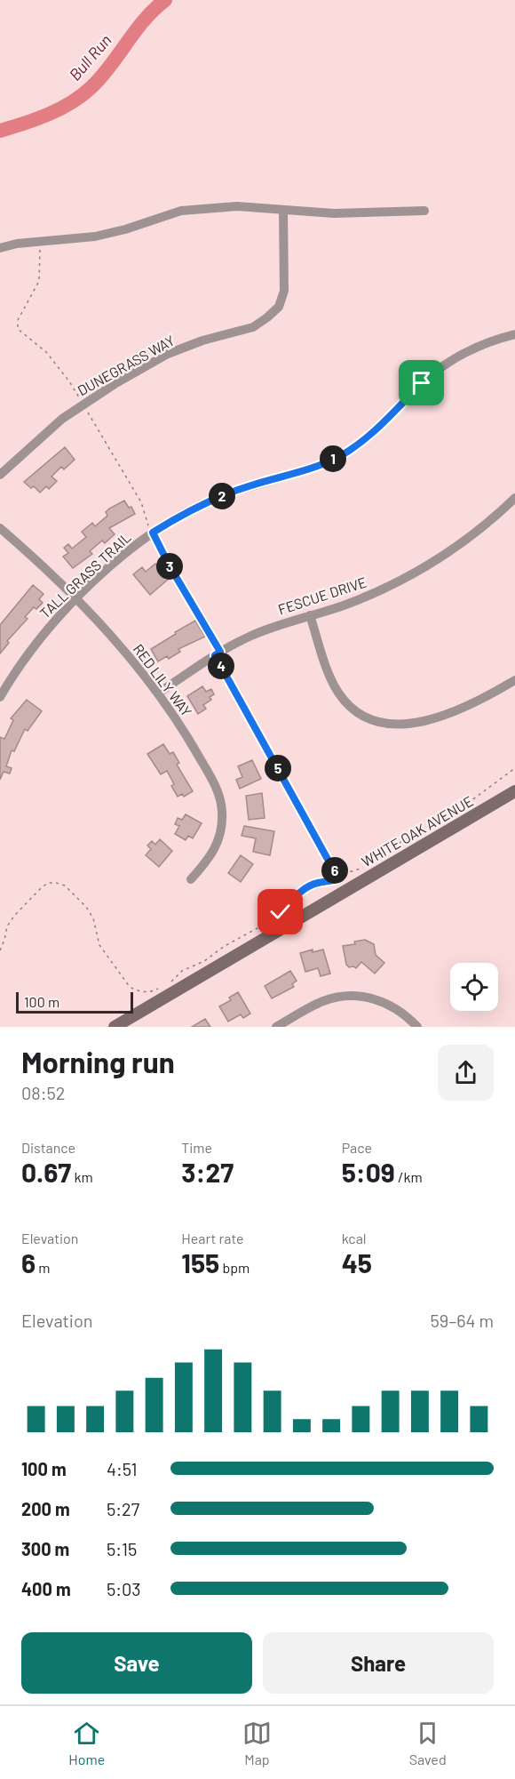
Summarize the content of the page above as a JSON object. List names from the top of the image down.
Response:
{
  "streets": {
    "street": [
      "DUNEGRASS WAY",
      "TALL GRASS TRAIL",
      "FESCUE DRIVE",
      "RED LILY WAY",
      "WHITE OAK AVENUE"
    ]
  },
  "crossings": [
    ["TALL GRASS TRAIL", "RED LILY WAY"],
    ["FESCUE DRIVE", "RED LILY WAY"]
  ],
  "water": ["Bull Run"],
  "scale_bar": "100 m",
  "page": {
    "pins": [
      "1",
      "2",
      "3",
      "4",
      "5",
      "6"
    ],
    "scale": "100 m",
    "heading": ["Morning run", "08:52"],
    "stats": [
      ["Distance", "0.67 km"],
      ["Time", "3:27"],
      ["Pace", "5:09 /km"],
      ["Elevation", "6 m"],
      ["Heart rate", "155 bpm"],
      ["kcal", "45"]
    ],
    "chart": ["Elevation", "59–64 m"],
    "list": [
      {
        "name": "100 m",
        "note": "4:51"
      },
      {
        "name": "200 m",
        "note": "5:27"
      },
      {
        "name": "300 m",
        "note": "5:15"
      },
      {
        "name": "400 m",
        "note": "5:03"
      }
    ],
    "buttons": ["Save", "Share"],
    "tabs": ["Home", "Map", "Saved"]
  }
}
